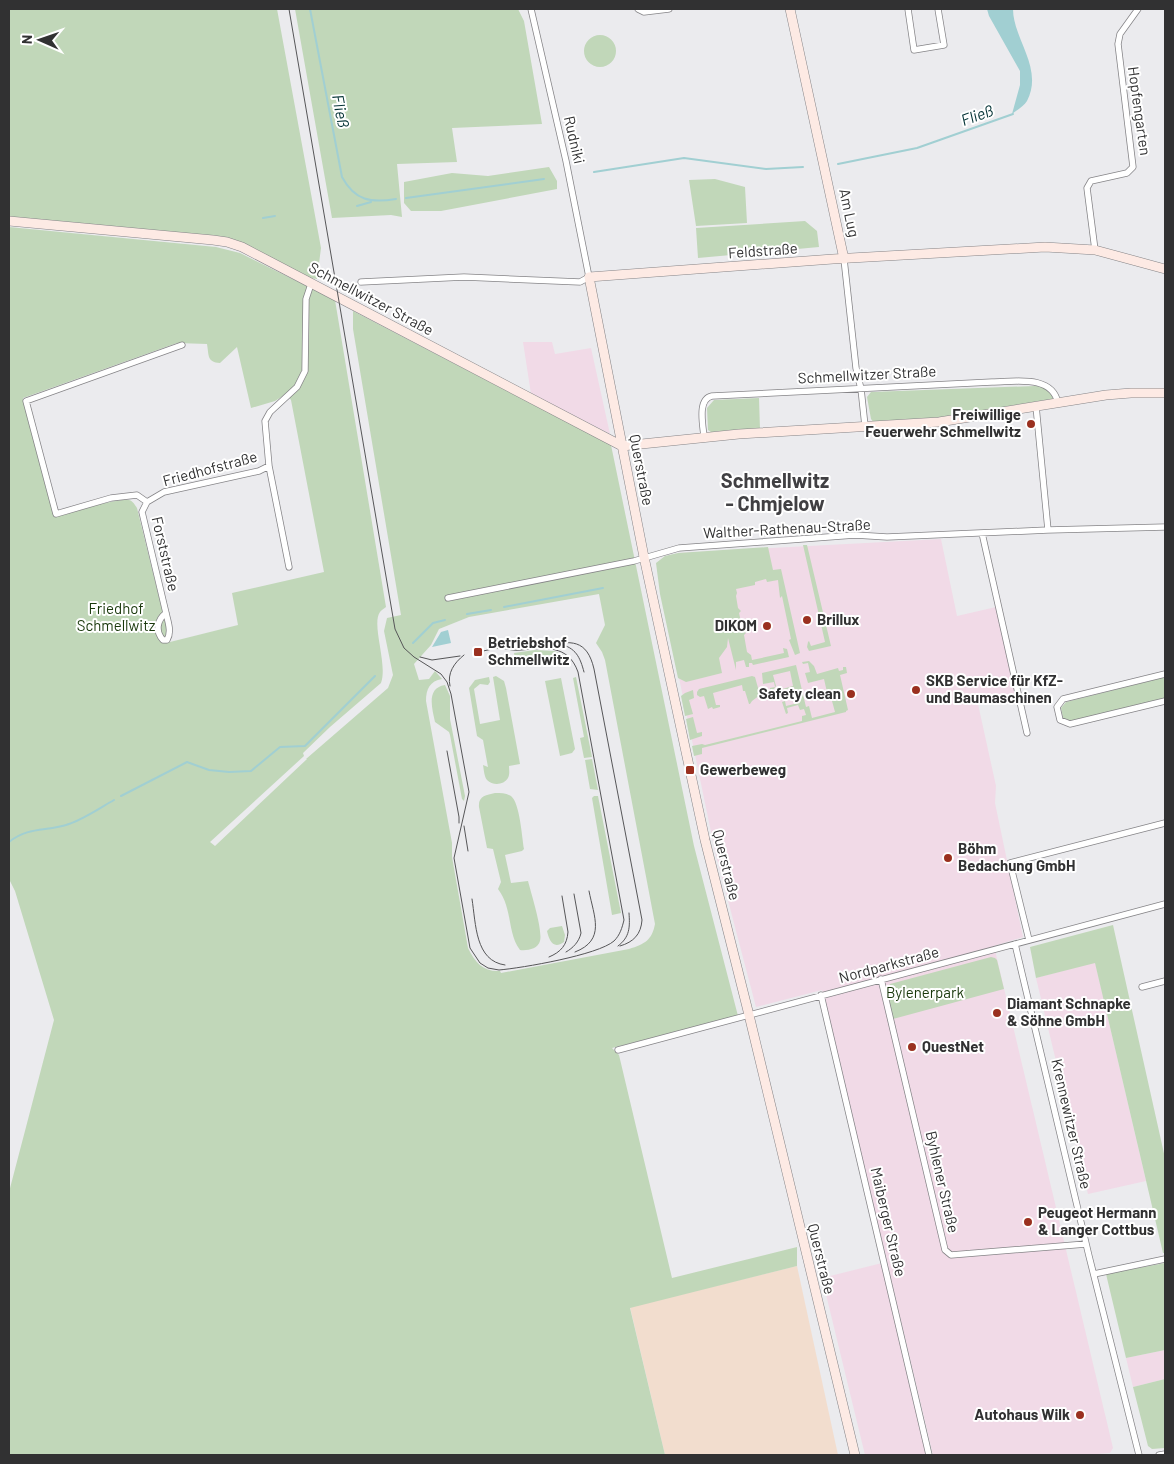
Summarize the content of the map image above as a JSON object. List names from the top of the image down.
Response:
{
  "streets": {
    "street": [
      "Hopfengarten",
      "Rudniki",
      "Am Lug",
      "Feldstraße",
      "Schmellwitzer Straße",
      "Friedhofstraße",
      "Querstraße",
      "Walther-Rathenau-Straße",
      "Forststraße",
      "Nordparkstraße",
      "Krennewitzer Straße",
      "Byhlener Straße",
      "Maiberger Straße"
    ]
  },
  "crossings": [
    ["Hopfengarten", "Feldstraße"],
    ["Rudniki", "Feldstraße"],
    ["Rudniki", "Querstraße"],
    ["Am Lug", "Feldstraße"],
    ["Am Lug", "Schmellwitzer Straße"],
    ["Feldstraße", "Querstraße"],
    ["Schmellwitzer Straße", "Friedhofstraße"],
    ["Schmellwitzer Straße", "Querstraße"],
    ["Friedhofstraße", "Forststraße"],
    ["Querstraße", "Walther-Rathenau-Straße"],
    ["Querstraße", "Nordparkstraße"],
    ["Nordparkstraße", "Krennewitzer Straße"],
    ["Nordparkstraße", "Byhlener Straße"],
    ["Nordparkstraße", "Maiberger Straße"],
    ["Krennewitzer Straße", "Byhlener Straße"]
  ],
  "districts": ["Schmellwitz - Chmjelow"],
  "water": ["Fließ"],
  "parks": ["Friedhof Schmellwitz", "Bylenerpark"],
  "places": {
    "other": [
      "Freiwillige Feuerwehr Schmellwitz",
      "Brillux",
      "DIKOM",
      "SKB Service für KfZ- und Baumaschinen",
      "Safety clean",
      "Böhm Bedachung GmbH",
      "Diamant Schnapke & Söhne GmbH",
      "QuestNet",
      "Peugeot Hermann & Langer Cottbus",
      "Autohaus Wilk"
    ],
    "transit": ["Betriebshof Schmellwitz", "Gewerbeweg"]
  },
  "north": "left"
}
